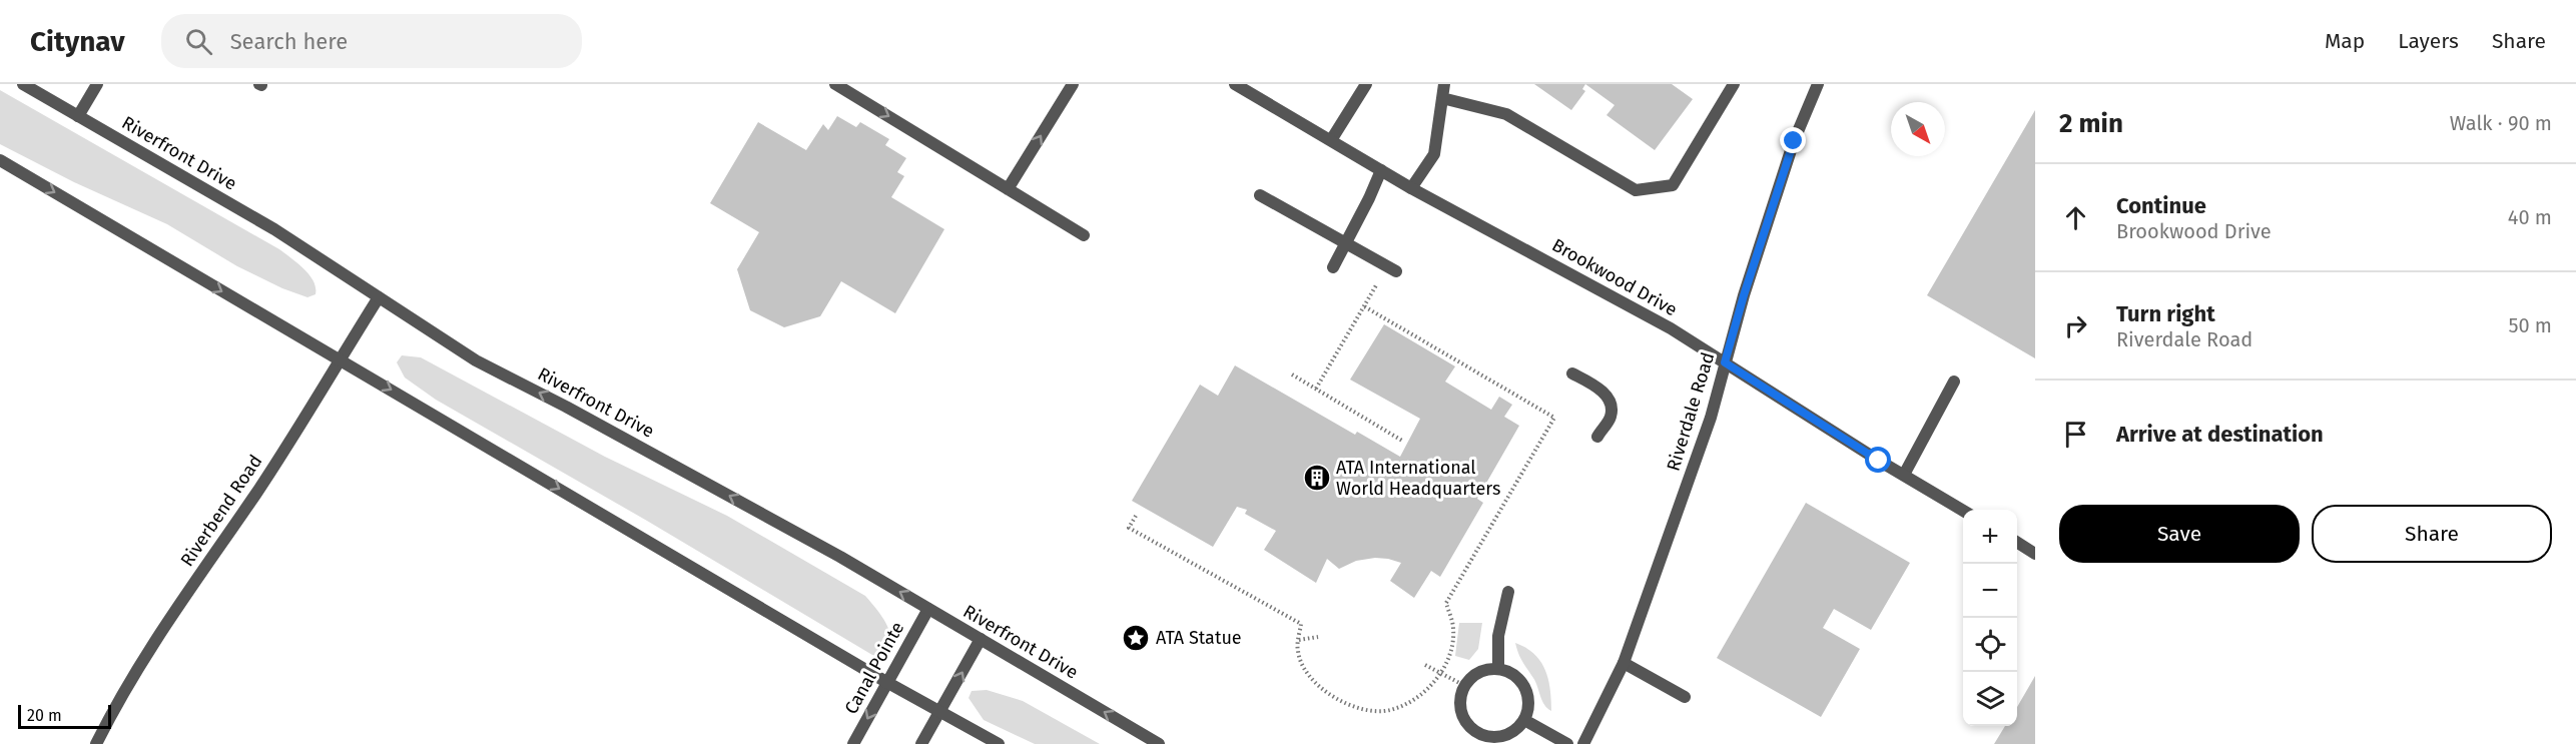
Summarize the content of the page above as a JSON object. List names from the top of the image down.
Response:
{
  "streets": {
    "street": [
      "Riverfront Drive",
      "Brookwood Drive",
      "Riverdale Road",
      "Riverbend Road",
      "Canal Pointe"
    ]
  },
  "crossings": [
    ["Riverfront Drive", "Riverbend Road"],
    ["Riverfront Drive", "Canal Pointe"],
    ["Brookwood Drive", "Riverdale Road"]
  ],
  "places": {
    "building": ["ATA International World Headquarters"],
    "place": ["ATA Statue"]
  },
  "scale_bar": "20 m",
  "north": "bottom right",
  "page": {
    "header": "Citynav",
    "search": "Search here",
    "nav": ["Map", "Layers", "Share"],
    "heading": ["2 min", "Walk · 90 m"],
    "list": [
      ["Continue", "Brookwood Drive", "40 m"],
      ["Turn right", "Riverdale Road", "50 m"],
      "Arrive at destination"
    ],
    "buttons": ["Save", "Share"],
    "map_buttons": ["+", "−"],
    "scale": "20 m"
  }
}
